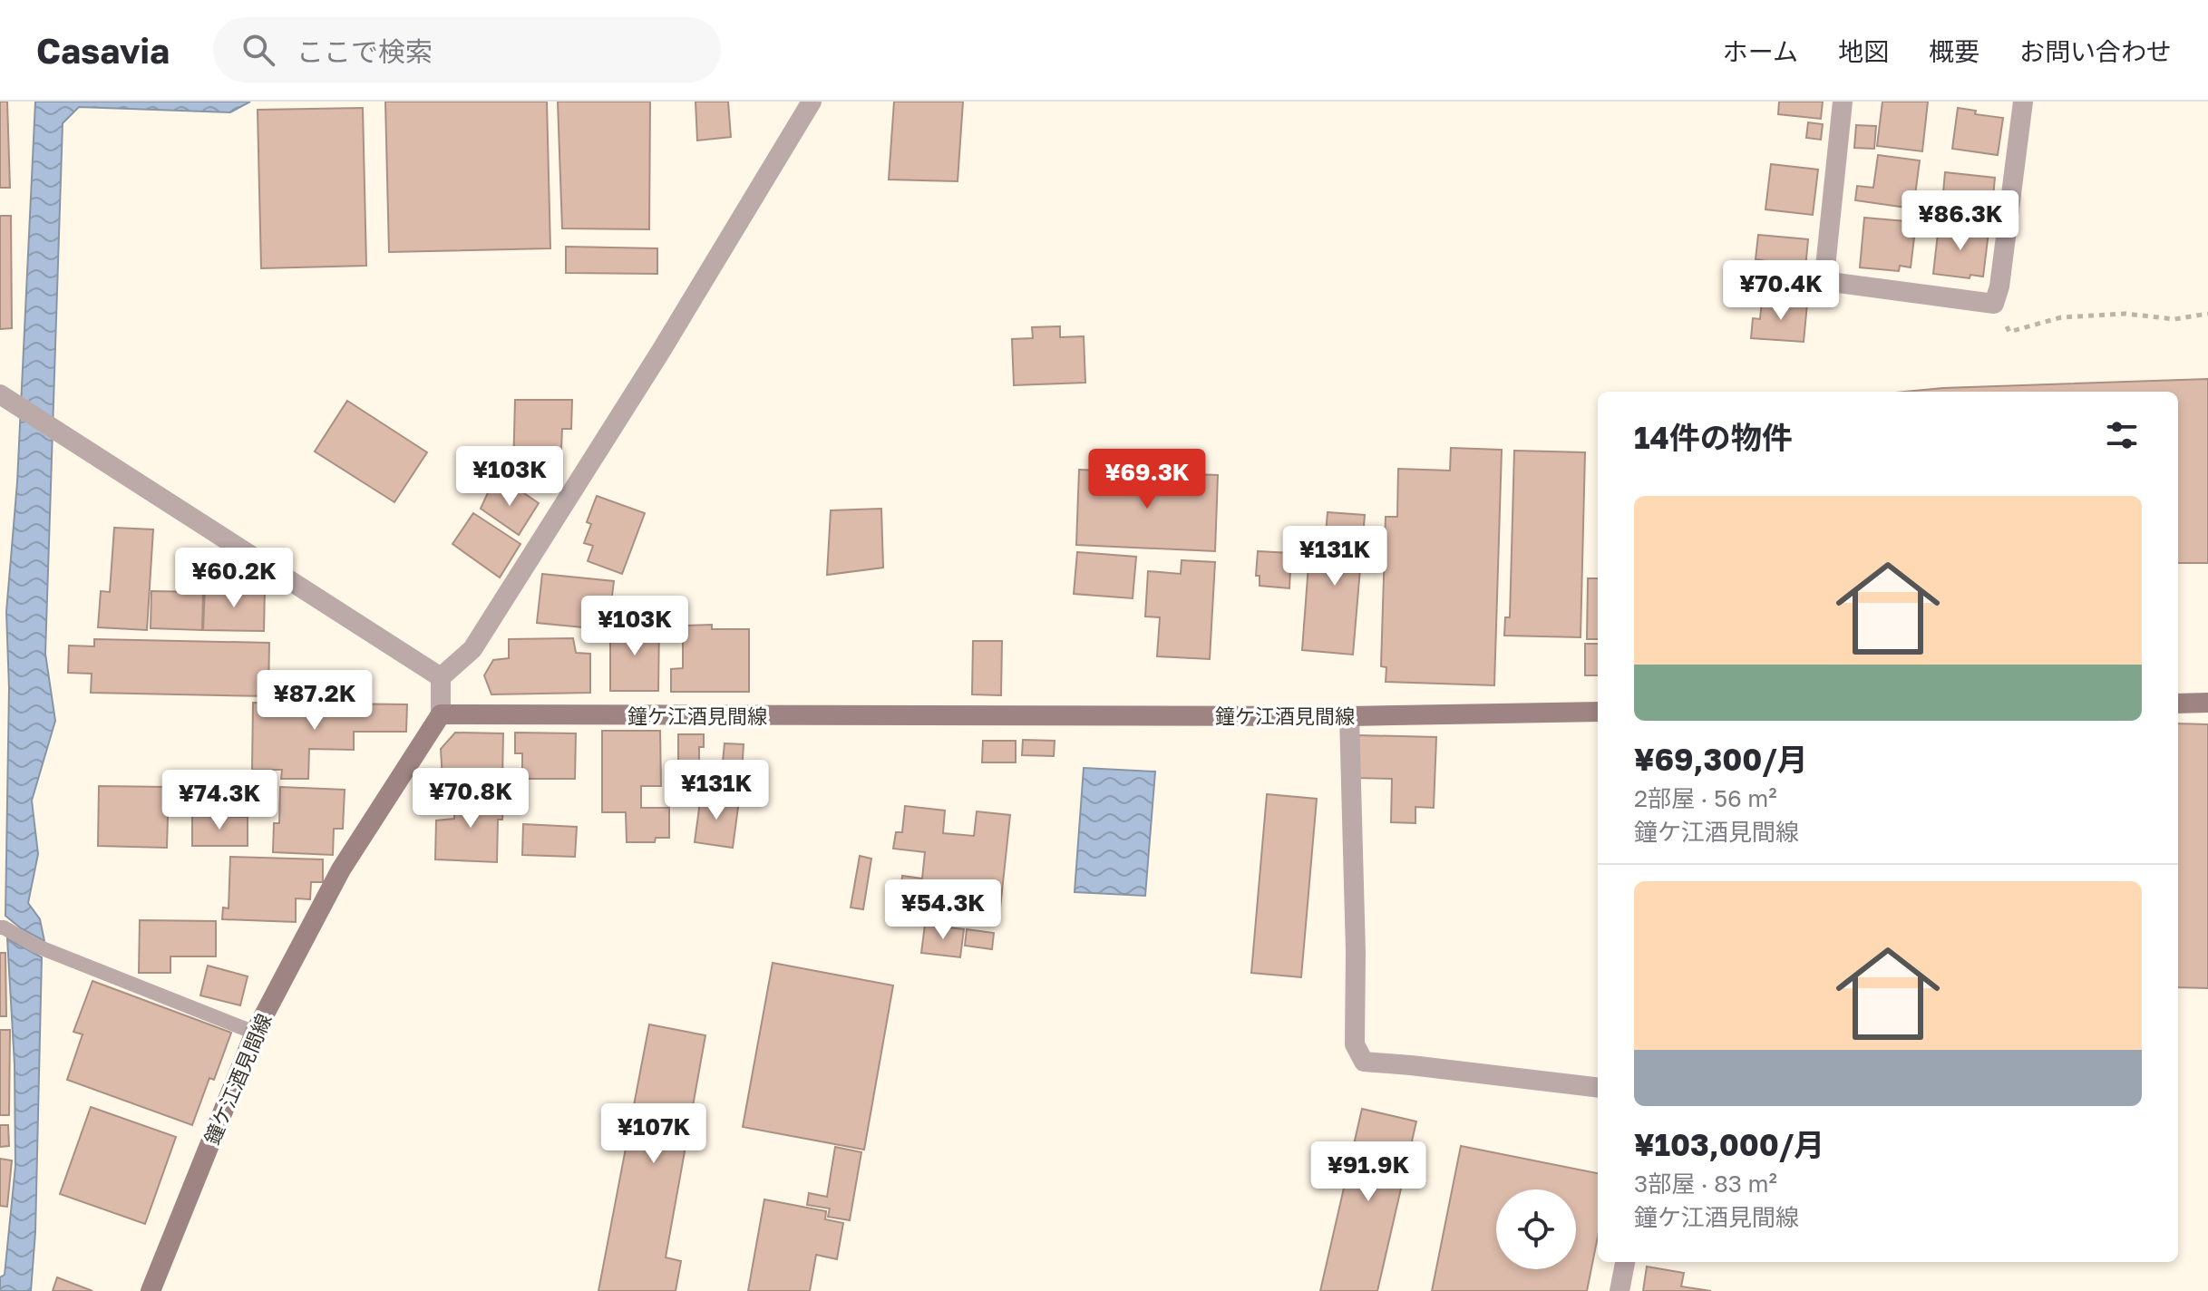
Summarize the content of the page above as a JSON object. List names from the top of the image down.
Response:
{
  "streets": {
    "main road": ["鐘ケ江酒見間線"]
  },
  "page": {
    "header": "Casavia",
    "search": "ここで検索",
    "nav": [
      "ホーム",
      "地図",
      "概要",
      "お問い合わせ"
    ],
    "price": [
      "¥86.3K",
      "¥70.4K",
      "¥103K",
      "¥69.3K",
      "¥131K",
      "¥60.2K",
      "¥103K",
      "¥87.2K",
      "¥131K",
      "¥70.8K",
      "¥74.3K",
      "¥54.3K",
      "¥107K",
      "¥91.9K"
    ],
    "heading": "14件の物件",
    "list": [
      {
        "name": "¥69,300/月",
        "note": "2部屋 · 56 m² · 鐘ケ江酒見間線"
      },
      {
        "name": "¥103,000/月",
        "note": "3部屋 · 83 m² · 鐘ケ江酒見間線"
      }
    ]
  }
}
